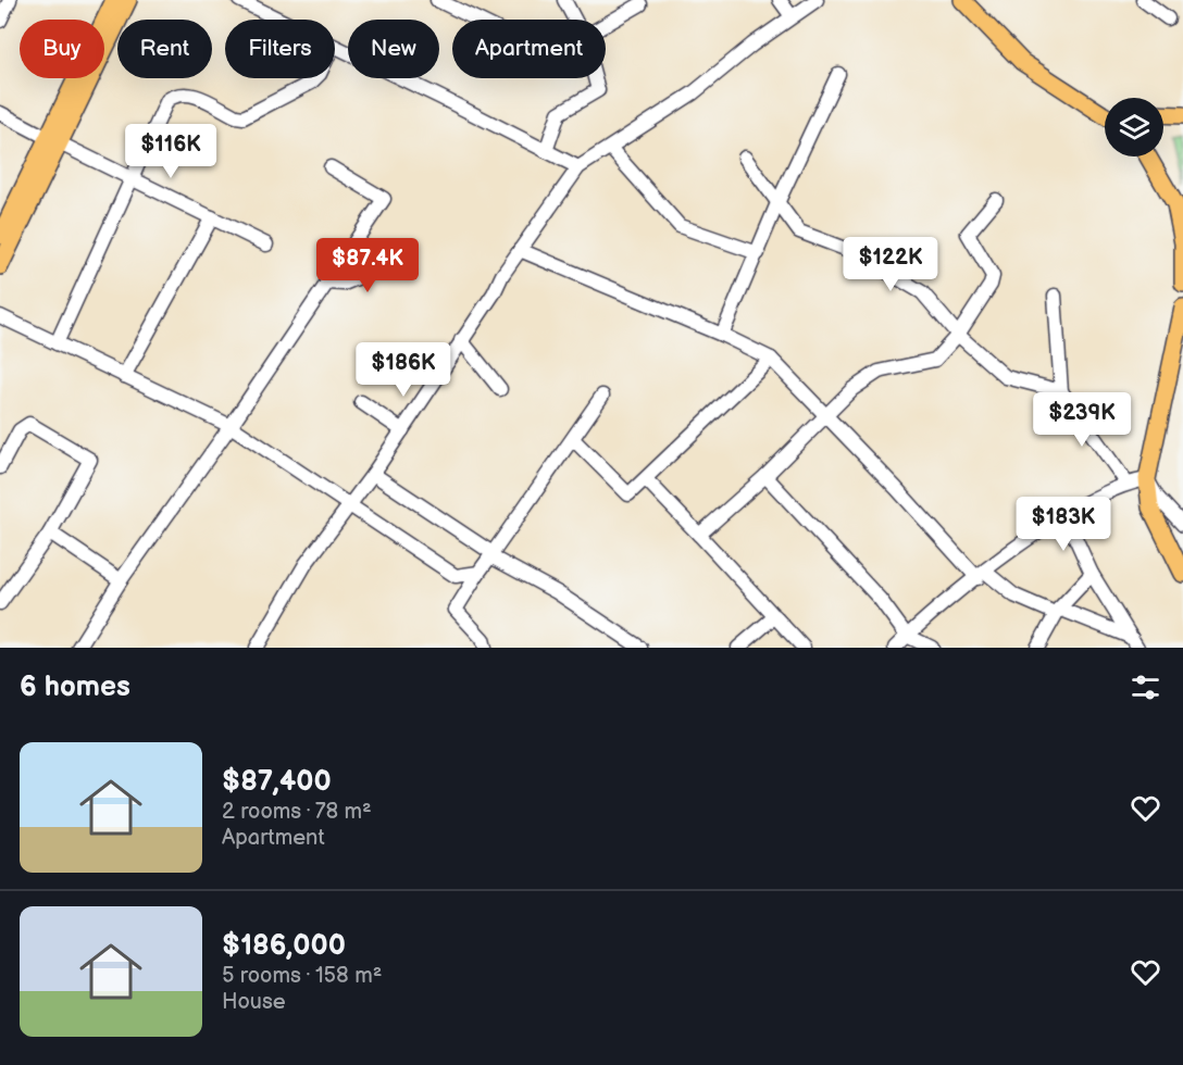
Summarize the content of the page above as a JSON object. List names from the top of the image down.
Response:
{
  "page": {
    "chip": [
      "Buy",
      "Rent",
      "Filters",
      "New",
      "Apartment"
    ],
    "price": [
      "$116K",
      "$122K",
      "$87.4K",
      "$186K",
      "$239K",
      "$183K"
    ],
    "heading": "6 homes",
    "list": [
      {
        "name": "$87,400",
        "note": "2 rooms · 78 m² · Apartment"
      },
      {
        "name": "$186,000",
        "note": "5 rooms · 158 m² · House"
      }
    ]
  }
}
